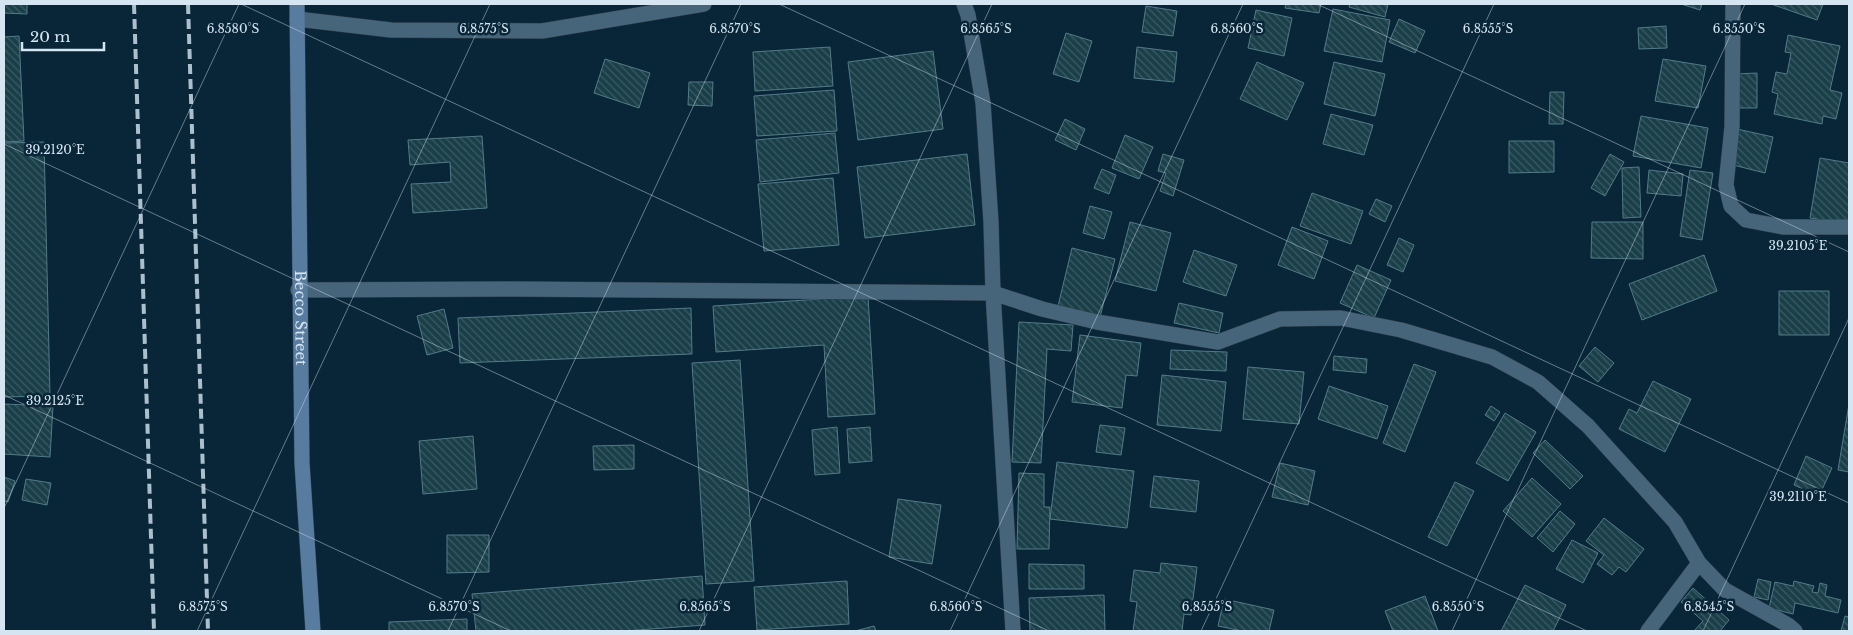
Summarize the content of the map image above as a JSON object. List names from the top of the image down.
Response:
{
  "streets": {
    "street": ["Becco Street"]
  },
  "scale_bar": "20 m",
  "coordinates": [
    "6.8580°S",
    "6.8570°S",
    "6.8565°S",
    "6.8550°S",
    "6.8575°S",
    "6.8560°S",
    "6.8555°S",
    "39.2120°E",
    "39.2105°E",
    "39.2125°E",
    "39.2110°E",
    "6.8545°S"
  ]
}
